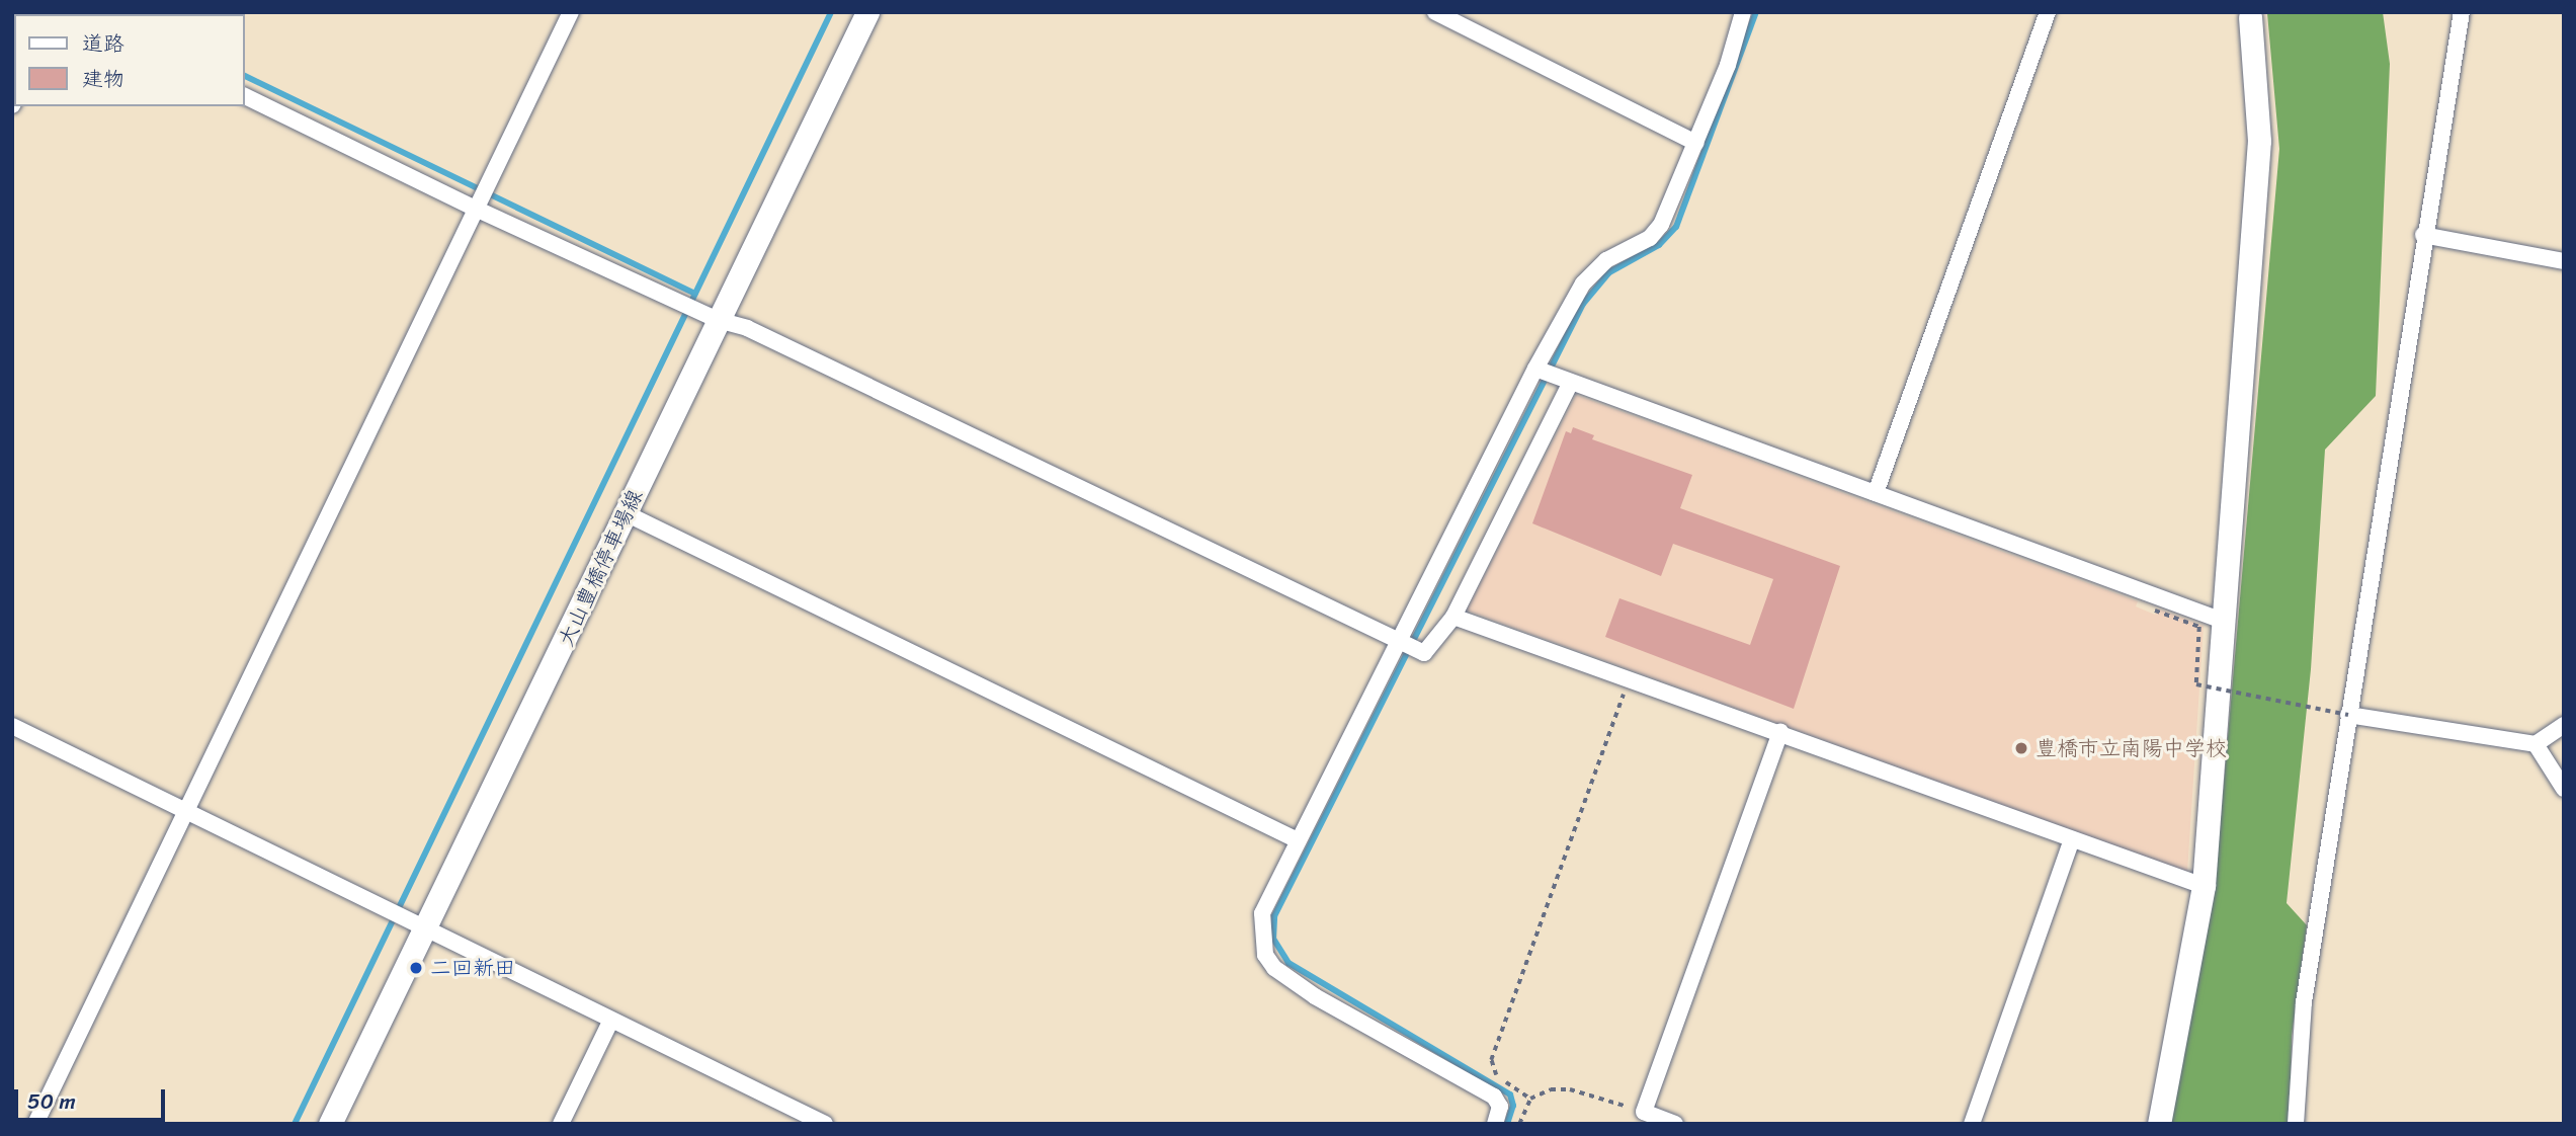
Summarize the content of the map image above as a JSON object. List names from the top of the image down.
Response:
{
  "streets": {
    "main road": ["大山豊橋停車場線"]
  },
  "places": ["豊橋市立南陽中学校", "二回新田"],
  "legend": ["道路", "建物"],
  "scale_bar": "50 m"
}
